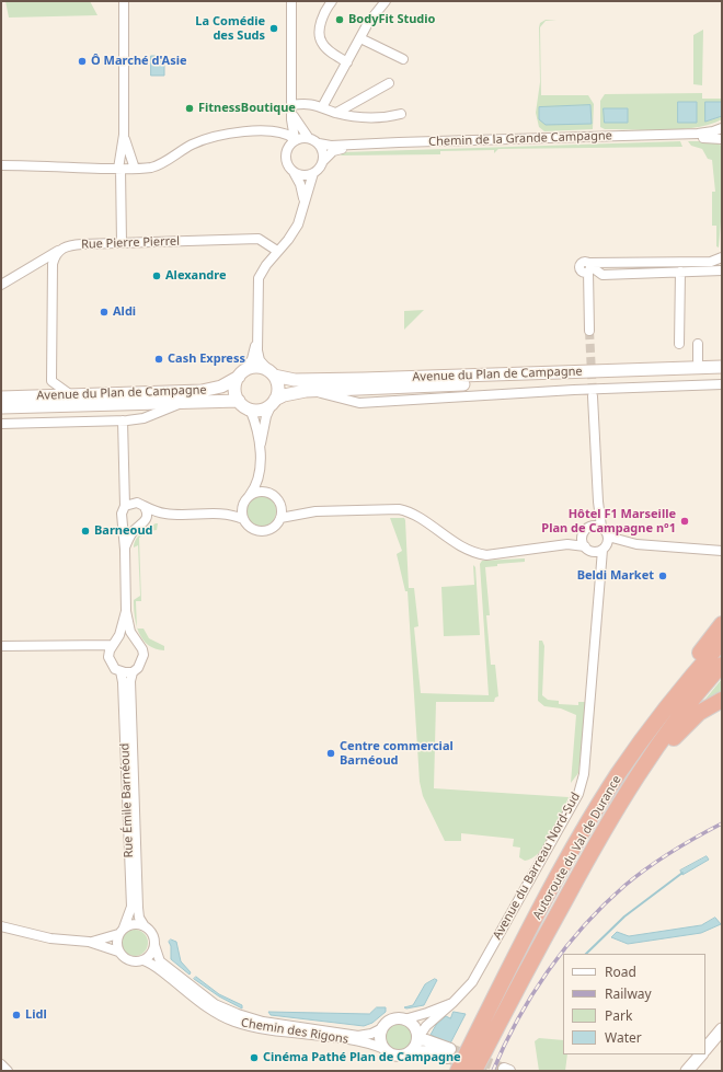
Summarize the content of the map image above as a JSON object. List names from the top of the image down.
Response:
{
  "streets": {
    "highway": ["Autoroute du Val de Durance"],
    "main road": ["Avenue du Plan de Campagne"],
    "street": [
      "Chemin de la Grande Campagne",
      "Rue Pierre Pierrel",
      "Rue Émile Barnéoud",
      "Avenue du Barreau Nord-Sud",
      "Chemin des Rigons"
    ]
  },
  "crossings": [
    ["Avenue du Plan de Campagne", "Rue Émile Barnéoud"],
    ["Rue Émile Barnéoud", "Chemin des Rigons"],
    ["Avenue du Barreau Nord-Sud", "Chemin des Rigons"]
  ],
  "places": [
    "BodyFit Studio",
    "La Comédie des Suds",
    "Ô Marché d'Asie",
    "FitnessBoutique",
    "Alexandre",
    "Aldi",
    "Cash Express",
    "Hôtel F1 Marseille Plan de Campagne n°1",
    "Barneoud",
    "Beldi Market",
    "Centre commercial Barnéoud",
    "Lidl",
    "Cinéma Pathé Plan de Campagne"
  ],
  "legend": [
    "Road",
    "Railway",
    "Park",
    "Water"
  ]
}
